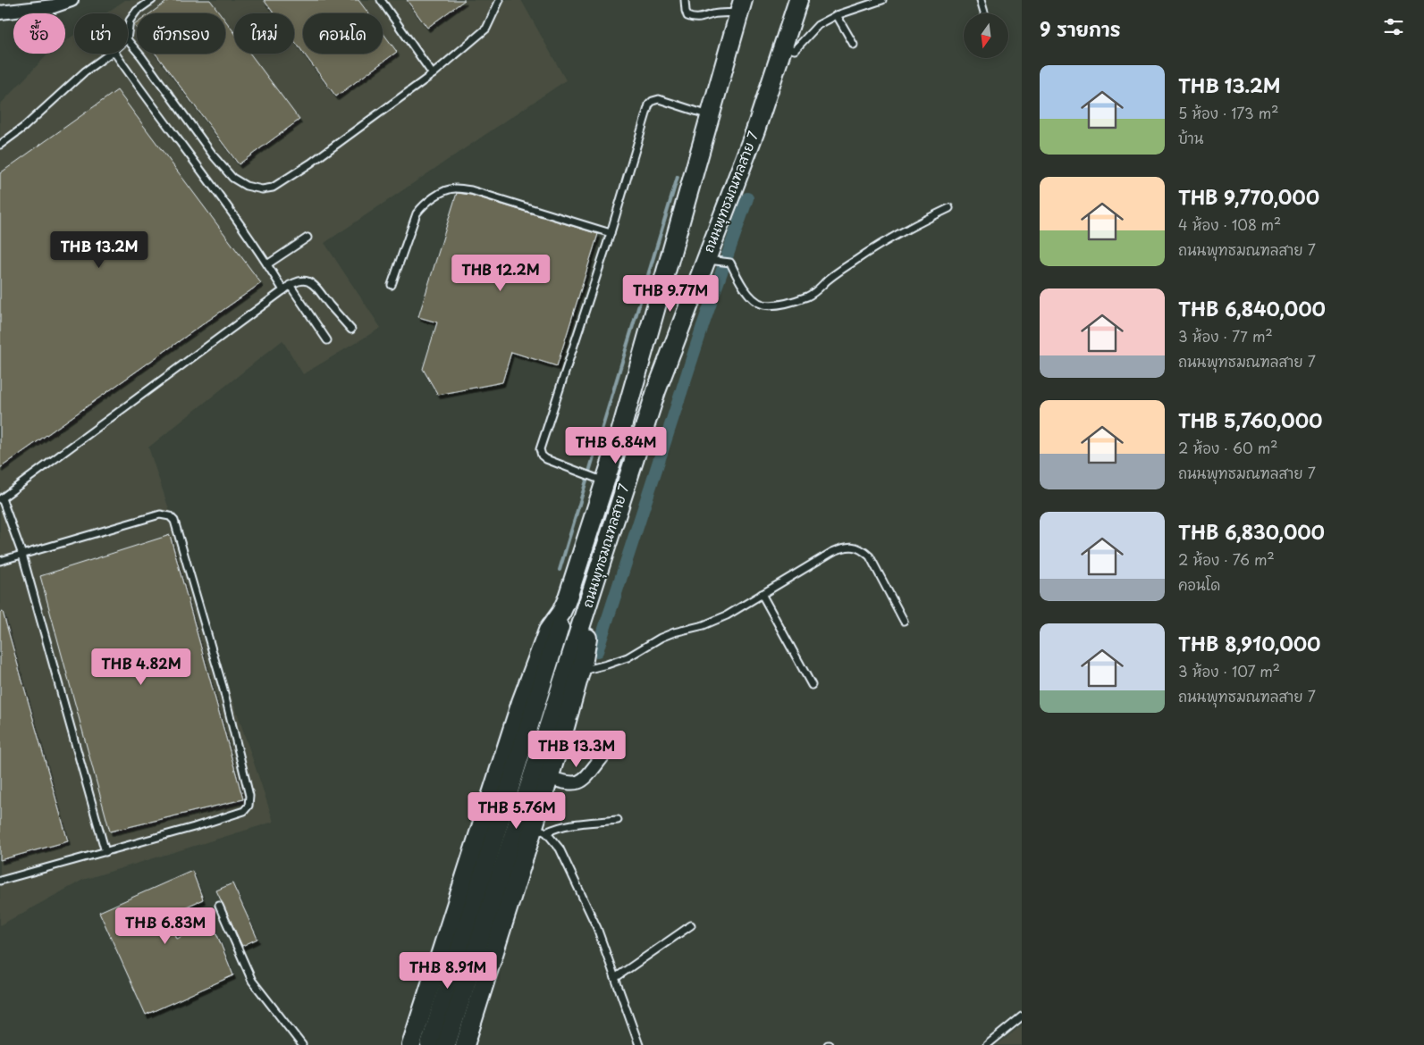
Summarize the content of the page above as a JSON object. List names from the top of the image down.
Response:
{
  "streets": {
    "main road": ["ถนนพุทธมณฑลสาย 7"]
  },
  "north": "bottom",
  "page": {
    "heading": "9 รายการ",
    "chip": [
      "ซื้อ",
      "เช่า",
      "ตัวกรอง",
      "ใหม่",
      "คอนโด"
    ],
    "list": [
      {
        "name": "THB 13.2M",
        "note": "5 ห้อง · 173 m² · บ้าน"
      },
      {
        "name": "THB 9,770,000",
        "note": "4 ห้อง · 108 m² · ถนนพุทธมณฑลสาย 7"
      },
      {
        "name": "THB 6,840,000",
        "note": "3 ห้อง · 77 m² · ถนนพุทธมณฑลสาย 7"
      },
      {
        "name": "THB 5,760,000",
        "note": "2 ห้อง · 60 m² · ถนนพุทธมณฑลสาย 7"
      },
      {
        "name": "THB 6,830,000",
        "note": "2 ห้อง · 76 m² · คอนโด"
      },
      {
        "name": "THB 8,910,000",
        "note": "3 ห้อง · 107 m² · ถนนพุทธมณฑลสาย 7"
      }
    ],
    "price": [
      "THB 13.2M",
      "THB 12.2M",
      "THB 9.77M",
      "THB 6.84M",
      "THB 4.82M",
      "THB 13.3M",
      "THB 5.76M",
      "THB 6.83M",
      "THB 8.91M"
    ]
  }
}
